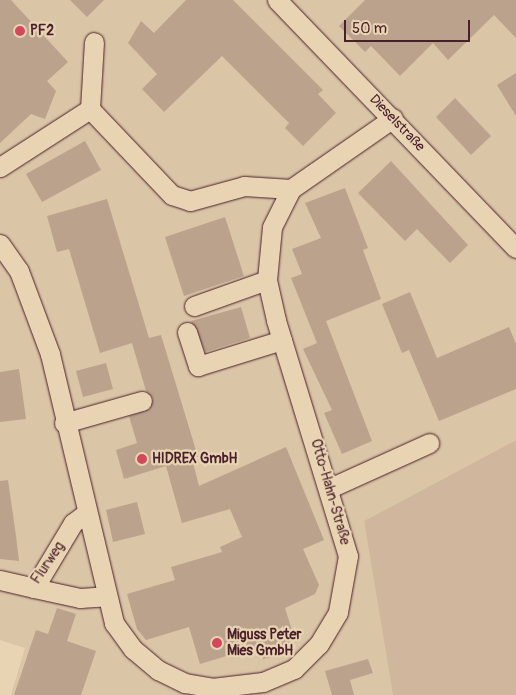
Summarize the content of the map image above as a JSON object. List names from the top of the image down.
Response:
{
  "streets": {
    "street": ["Dieselstraße", "Otto-Hahn-Straße", "Flurweg"]
  },
  "crossings": [
    ["Dieselstraße", "Otto-Hahn-Straße"],
    ["Otto-Hahn-Straße", "Flurweg"]
  ],
  "places": ["PF2", "HIDREX GmbH", "Miguss Peter Mies GmbH"],
  "scale_bar": "50 m"
}
